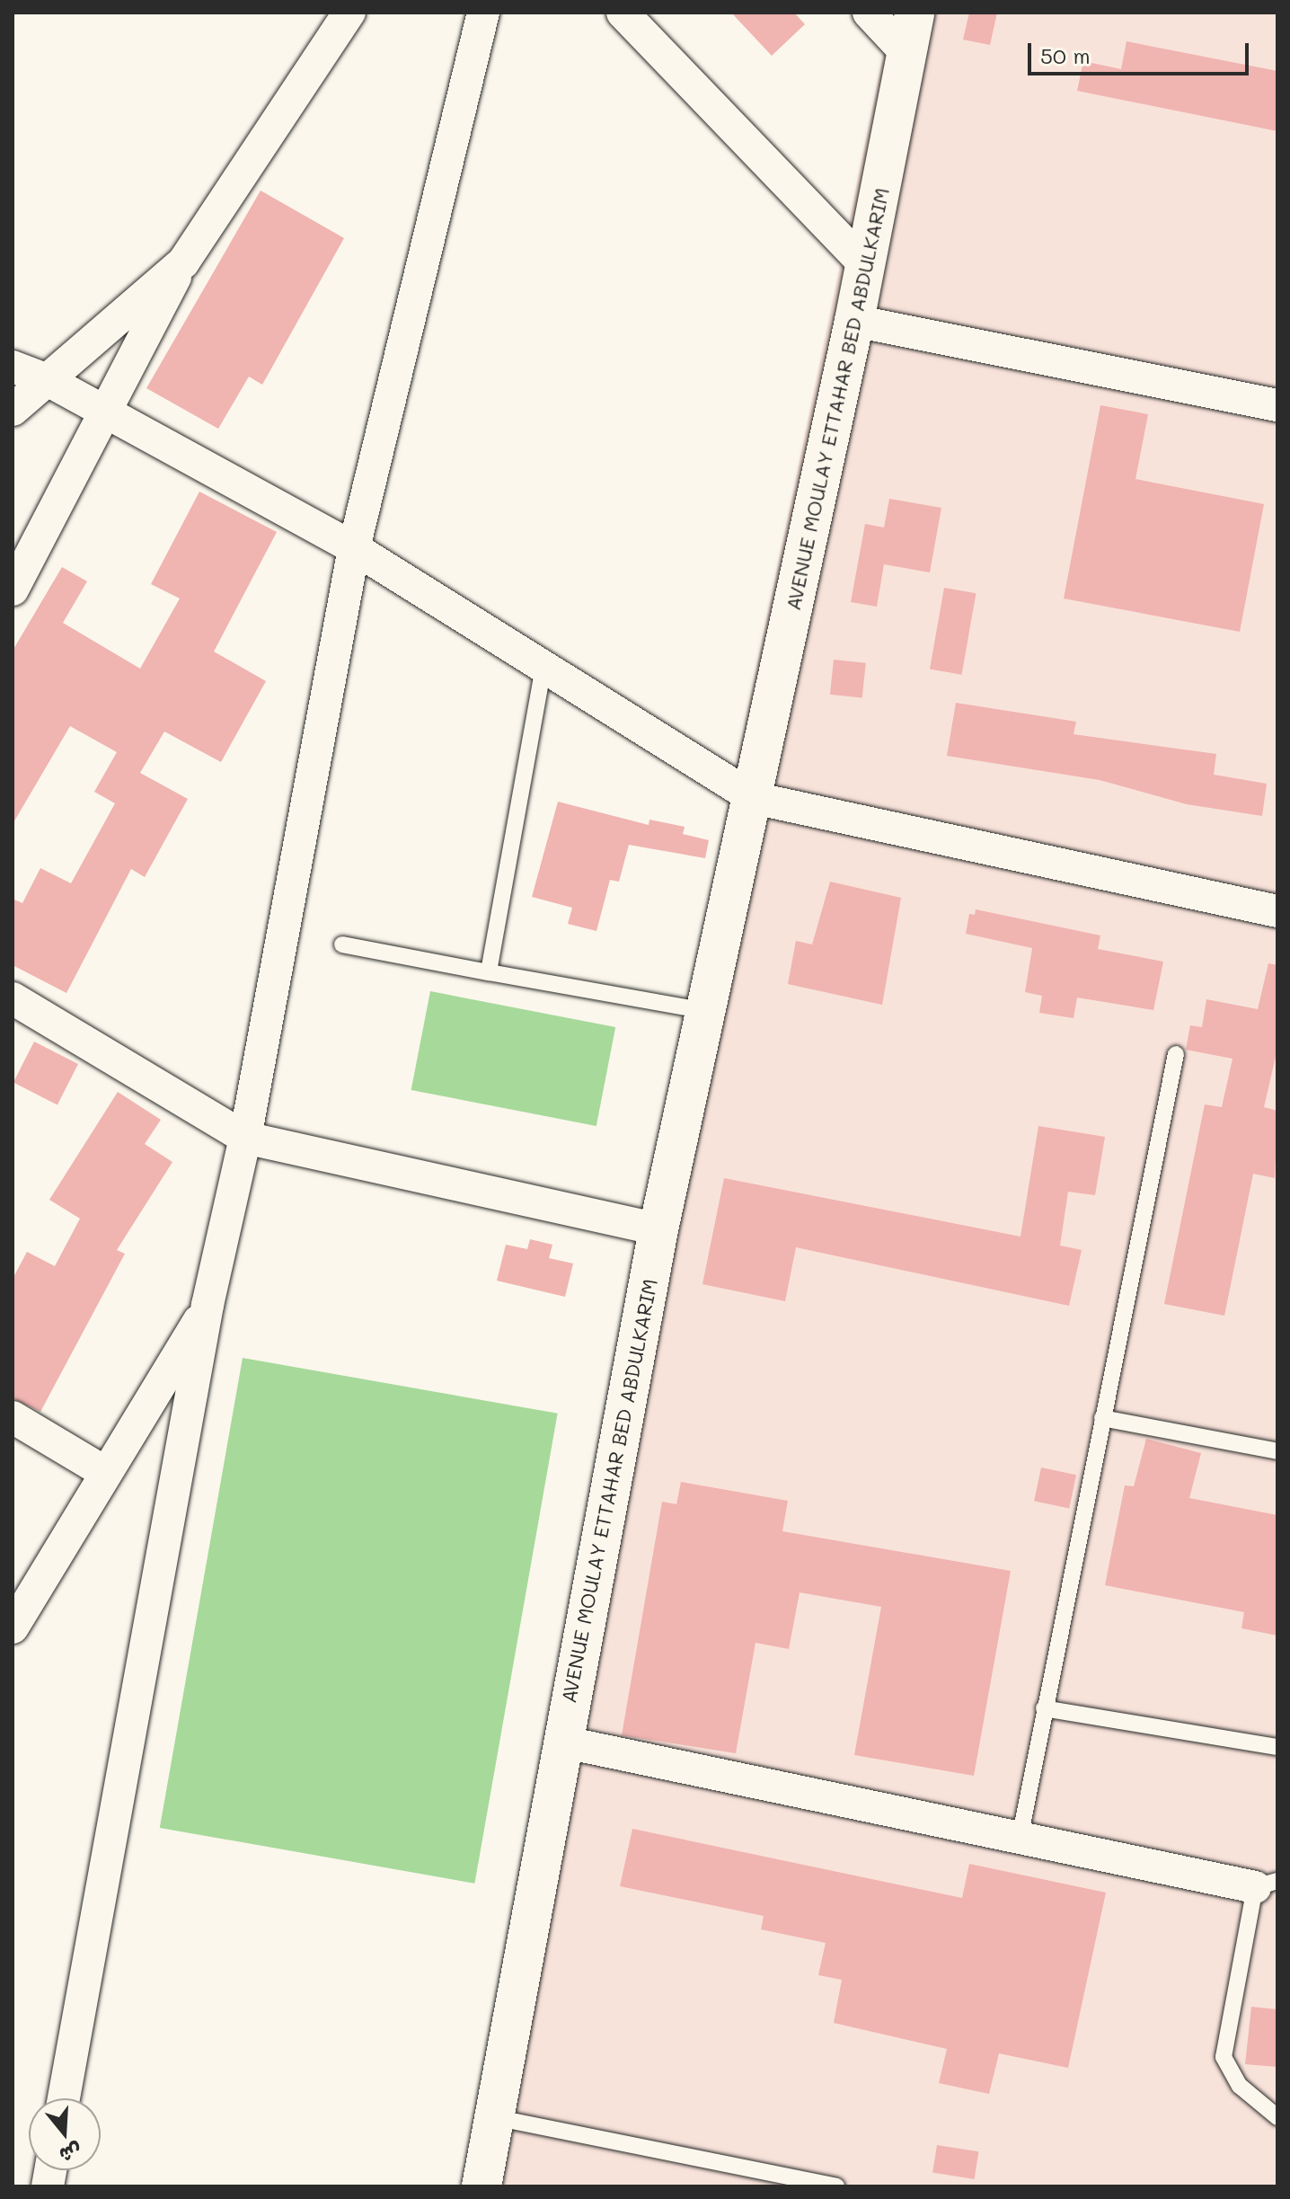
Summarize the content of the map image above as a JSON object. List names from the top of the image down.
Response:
{
  "streets": {
    "street": ["AVENUE MOULAY ETTAHAR BED ABDULKARIM"]
  },
  "scale_bar": "50 m",
  "north": "bottom"
}
